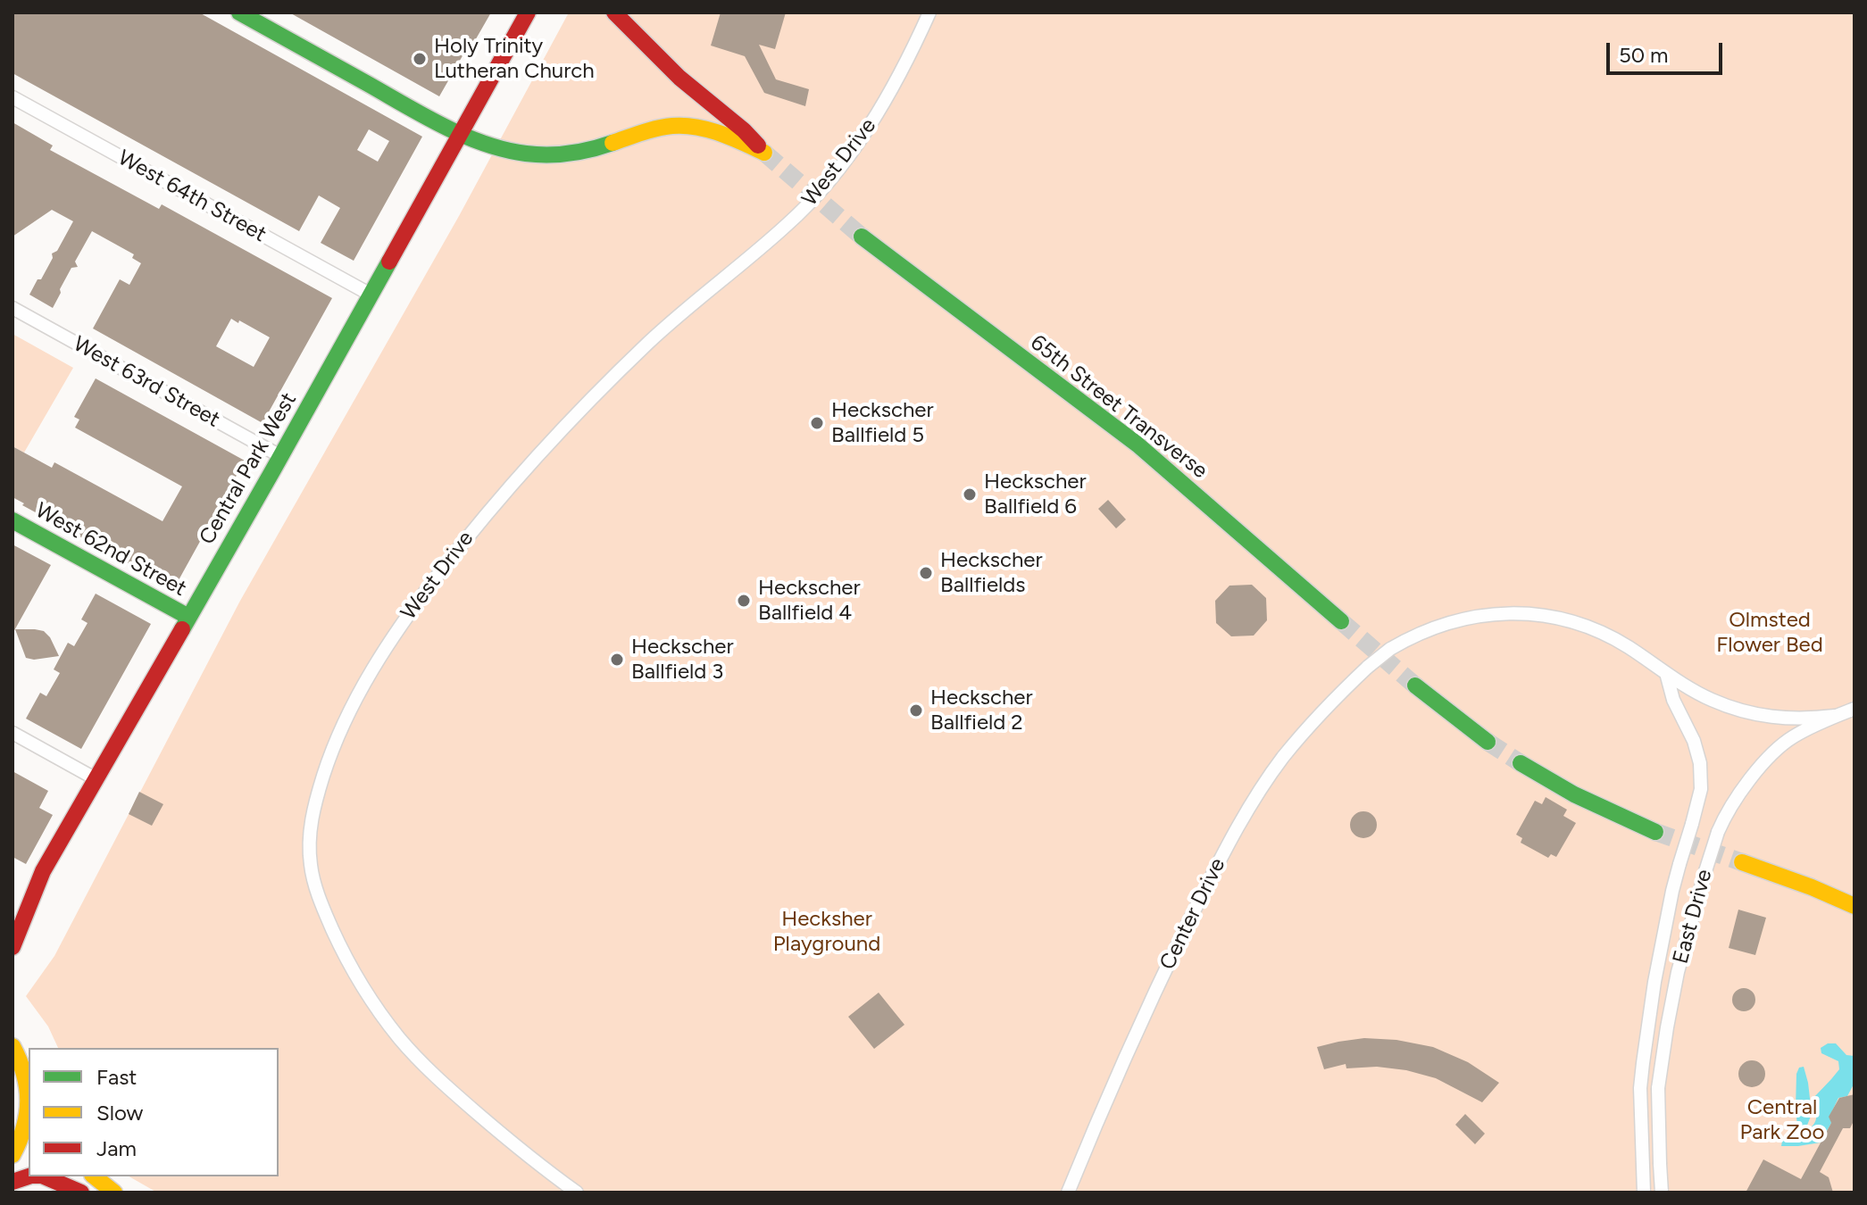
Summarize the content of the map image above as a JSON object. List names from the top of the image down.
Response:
{
  "streets": {
    "main road": ["65th Street Transverse", "Central Park West", "West 62nd Street"],
    "street": [
      "West Drive",
      "West 64th Street",
      "West 63rd Street",
      "Center Drive",
      "East Drive"
    ]
  },
  "crossings": [
    ["West 64th Street", "Central Park West"],
    ["West 63rd Street", "Central Park West"],
    ["Central Park West", "West 62nd Street"]
  ],
  "parks": ["Olmsted Flower Bed", "Hecksher Playground", "Central Park Zoo"],
  "places": [
    "Holy Trinity Lutheran Church",
    "Heckscher Ballfield 5",
    "Heckscher Ballfield 6",
    "Heckscher Ballfields",
    "Heckscher Ballfield 4",
    "Heckscher Ballfield 3",
    "Heckscher Ballfield 2"
  ],
  "legend": ["Fast", "Slow", "Jam"],
  "scale_bar": "50 m"
}
